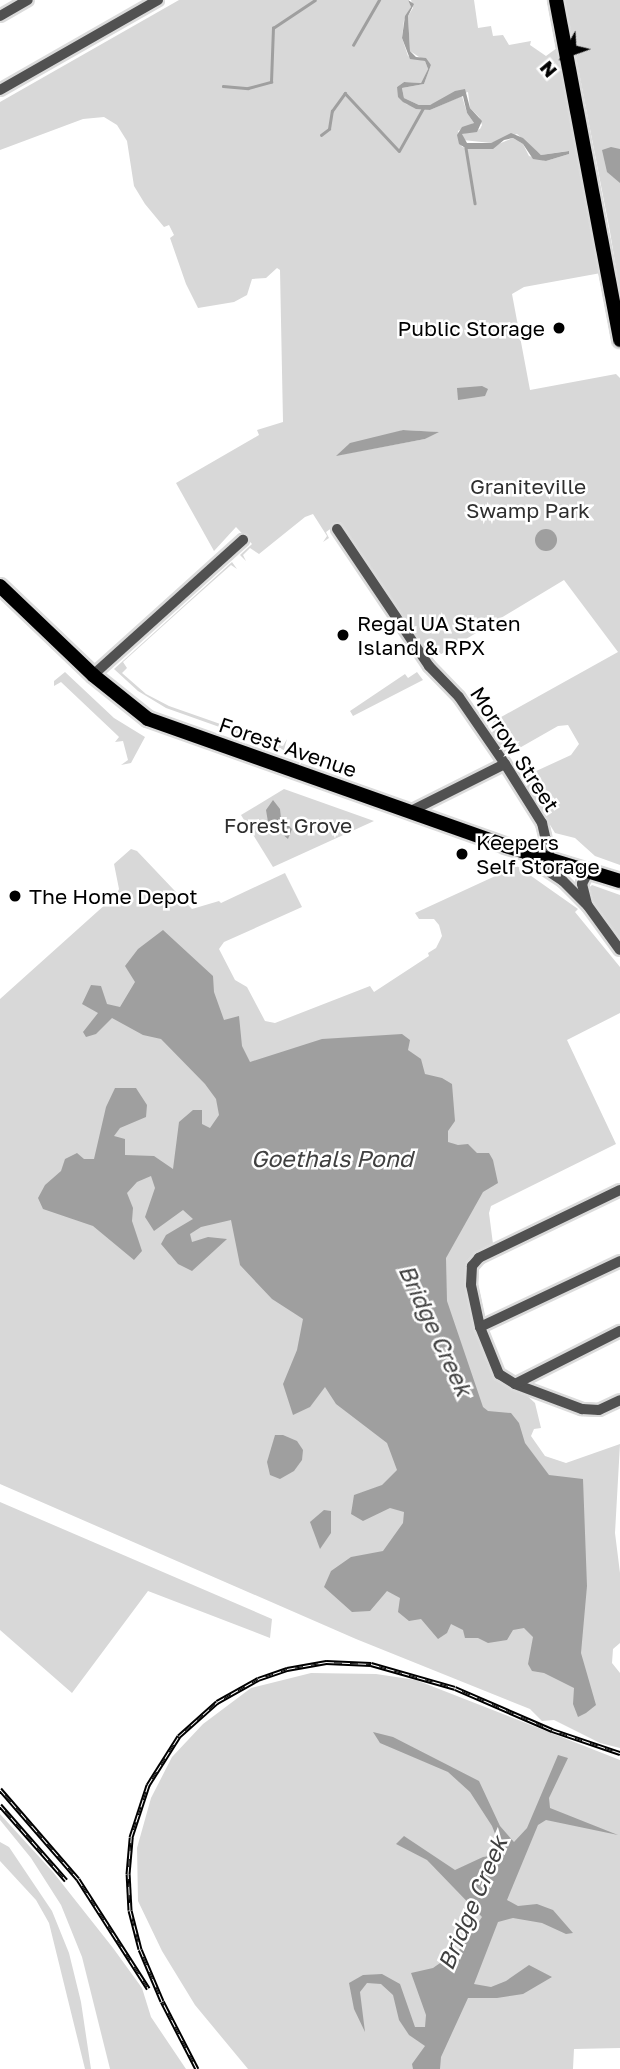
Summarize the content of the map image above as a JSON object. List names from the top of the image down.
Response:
{
  "streets": {
    "main road": ["Forest Avenue"],
    "street": ["Morrow Street"]
  },
  "water": ["Goethals Pond", "Bridge Creek"],
  "parks": ["Graniteville Swamp Park", "Forest Grove"],
  "places": [
    "Public Storage",
    "Regal UA Staten Island & RPX",
    "Keepers Self Storage",
    "The Home Depot"
  ],
  "north": "bottom left"
}
